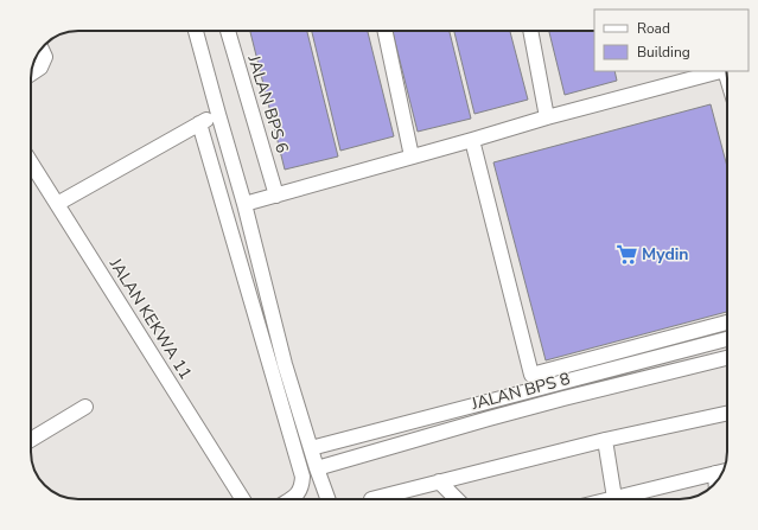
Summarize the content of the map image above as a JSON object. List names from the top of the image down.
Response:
{
  "streets": {
    "street": ["JALAN BPS 6", "JALAN KEKWA 11", "JALAN BPS 8"]
  },
  "places": {
    "supermarket": ["Mydin"]
  },
  "legend": ["Road", "Building"]
}
